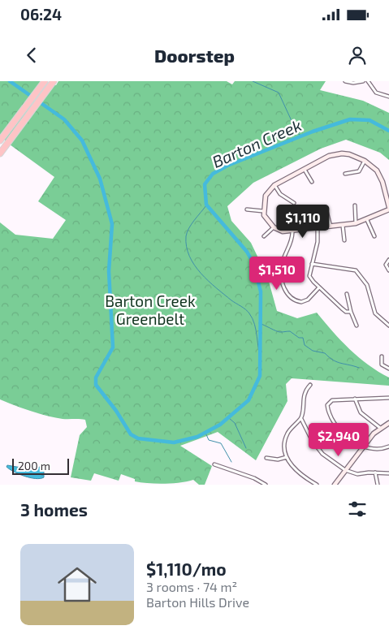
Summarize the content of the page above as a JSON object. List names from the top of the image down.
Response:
{
  "water": ["Barton Creek"],
  "parks": ["Barton Creek Greenbelt"],
  "scale_bar": "200 m",
  "page": {
    "status": "06:24",
    "header": "Doorstep",
    "price": ["$1,110", "$1,510", "$2,940"],
    "scale": "200 m",
    "heading": "3 homes",
    "list": [
      {
        "name": "$1,110/mo",
        "note": "3 rooms · 74 m² · Barton Hills Drive"
      }
    ]
  }
}
